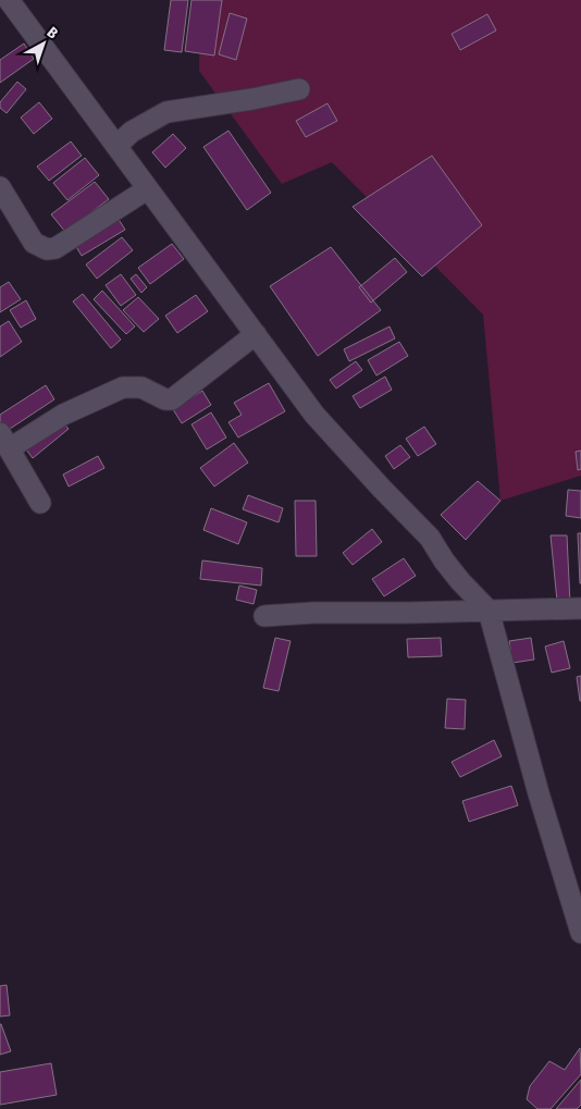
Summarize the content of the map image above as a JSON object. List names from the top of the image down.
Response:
{
  "north": "top right"
}
